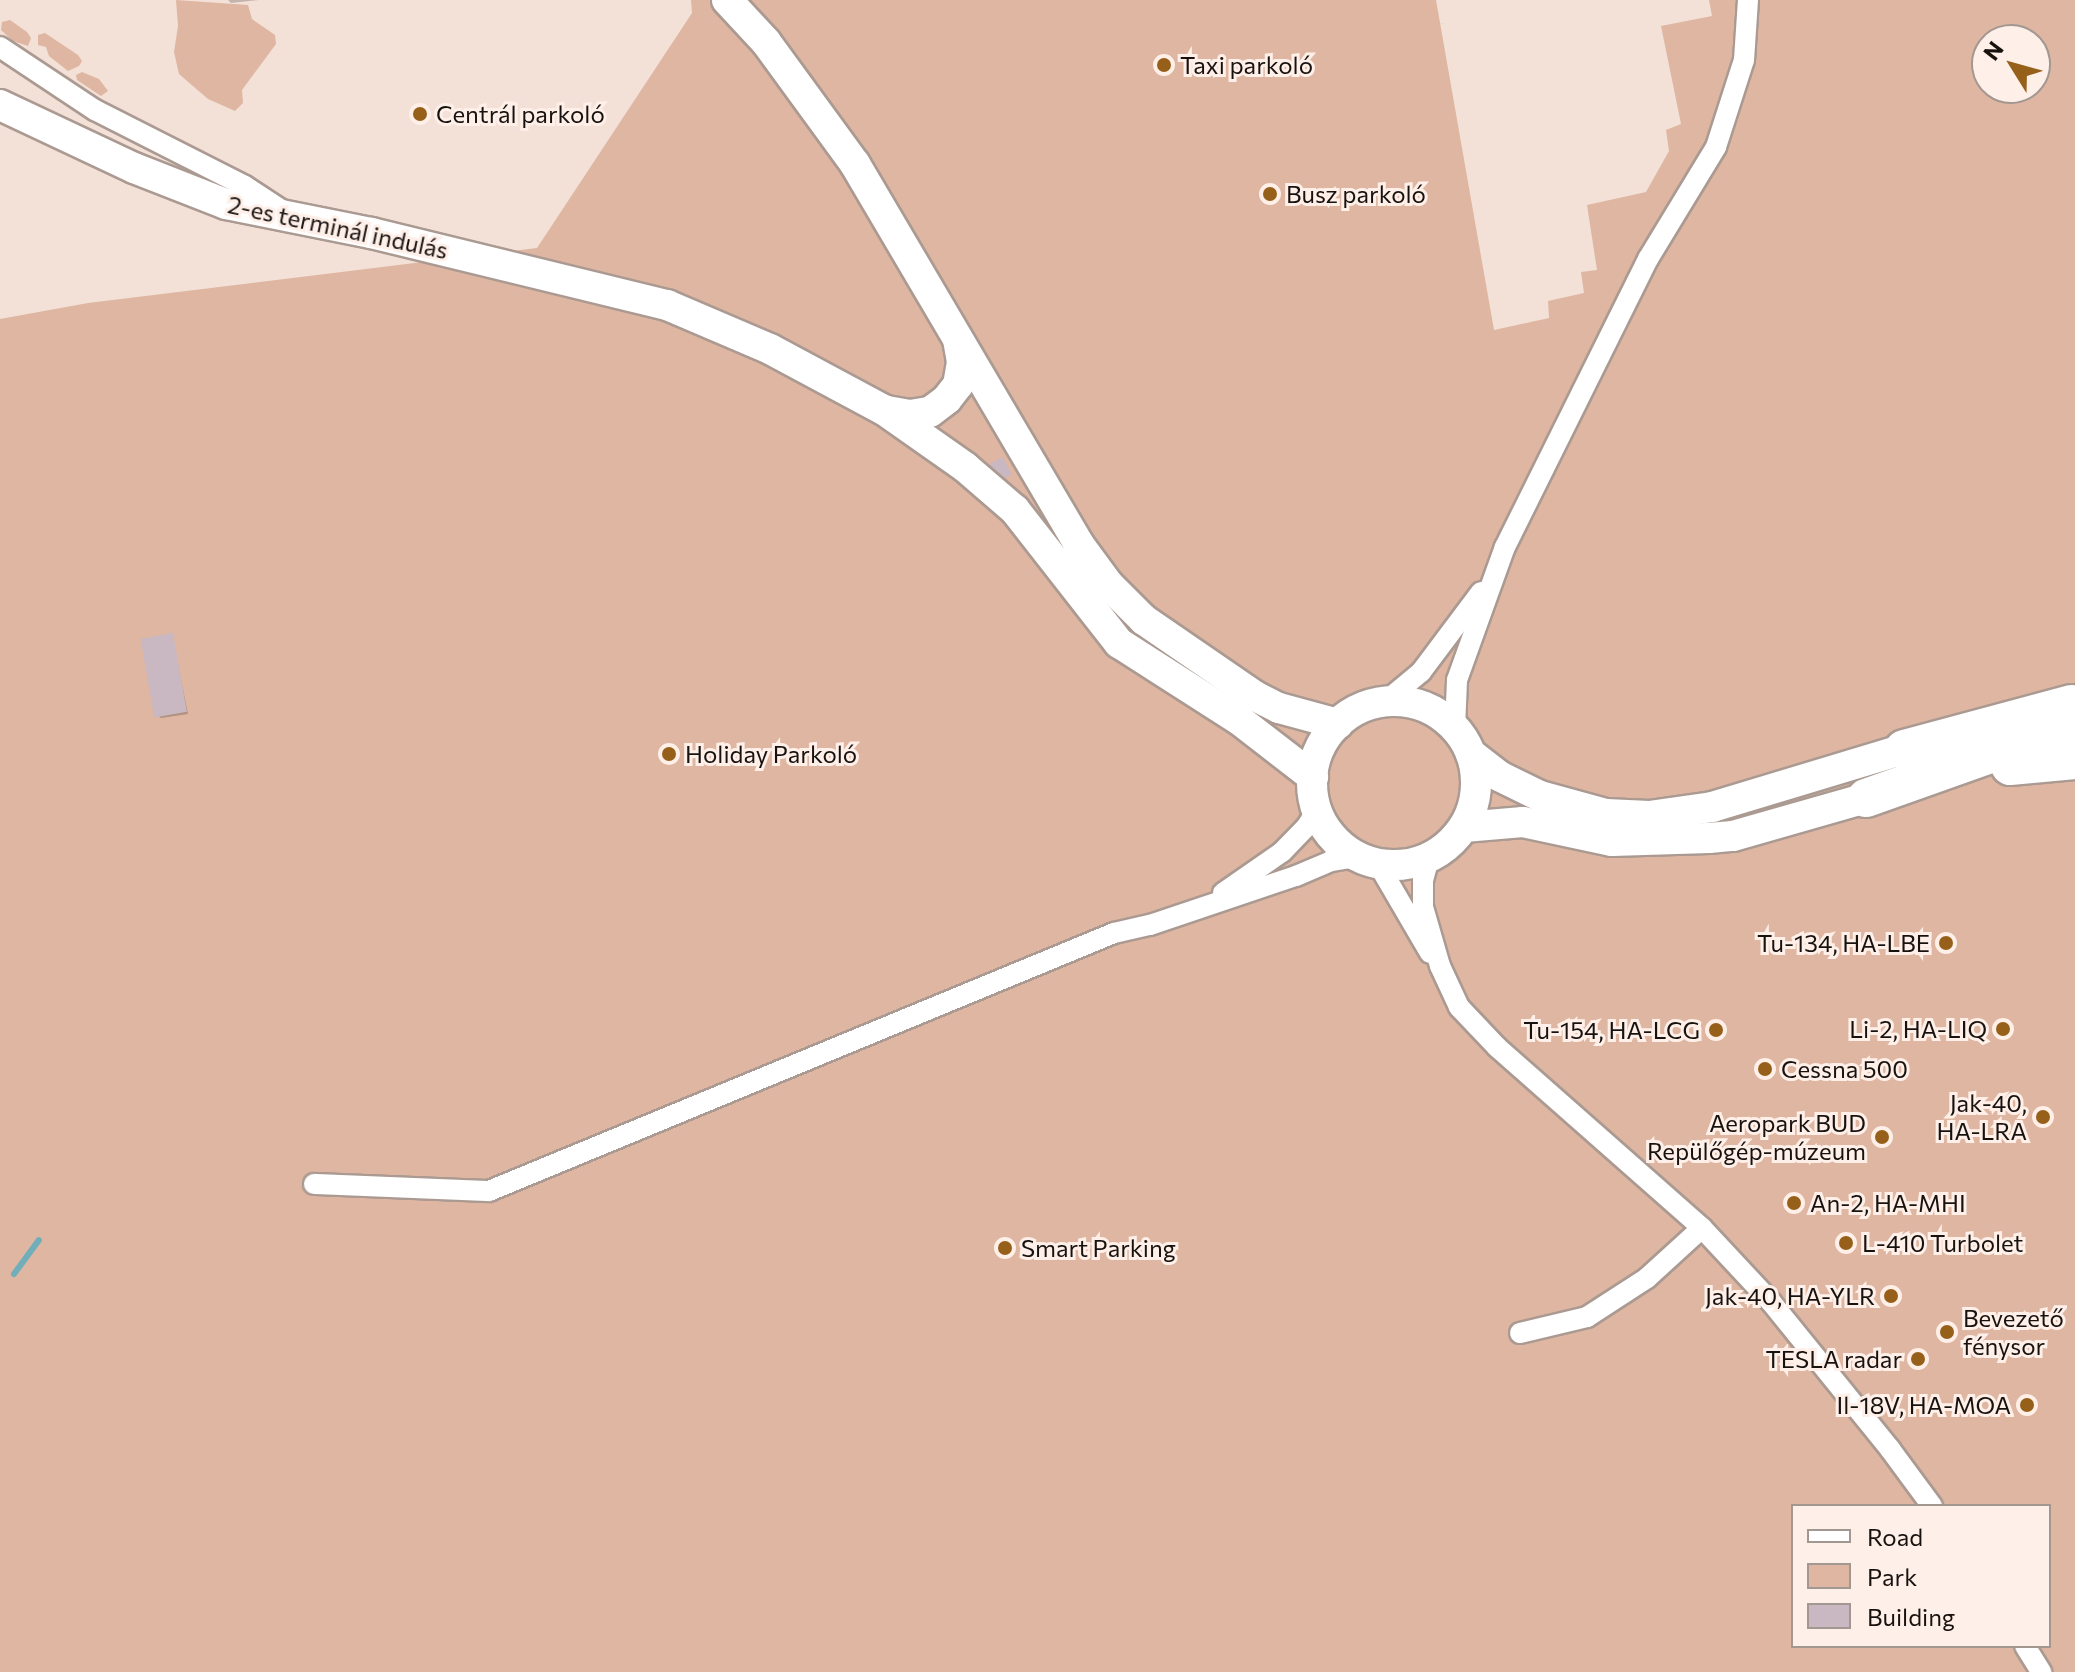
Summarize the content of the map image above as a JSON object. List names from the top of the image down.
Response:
{
  "streets": {
    "street": ["2-es terminál indulás"]
  },
  "places": [
    "Taxi parkoló",
    "Centrál parkoló",
    "Busz parkoló",
    "Holiday Parkoló",
    "Tu-134, HA-LBE",
    "Li-2, HA-LIQ",
    "Tu-154, HA-LCG",
    "Cessna 500",
    "Jak-40, HA-LRA",
    "Aeropark BUD Repülőgép-múzeum",
    "An-2, HA-MHI",
    "L-410 Turbolet",
    "Smart Parking",
    "Jak-40, HA-YLR",
    "Bevezető fénysor",
    "TESLA radar",
    "Il-18V, HA-MOA"
  ],
  "legend": ["Road", "Park", "Building"],
  "north": "top left"
}
